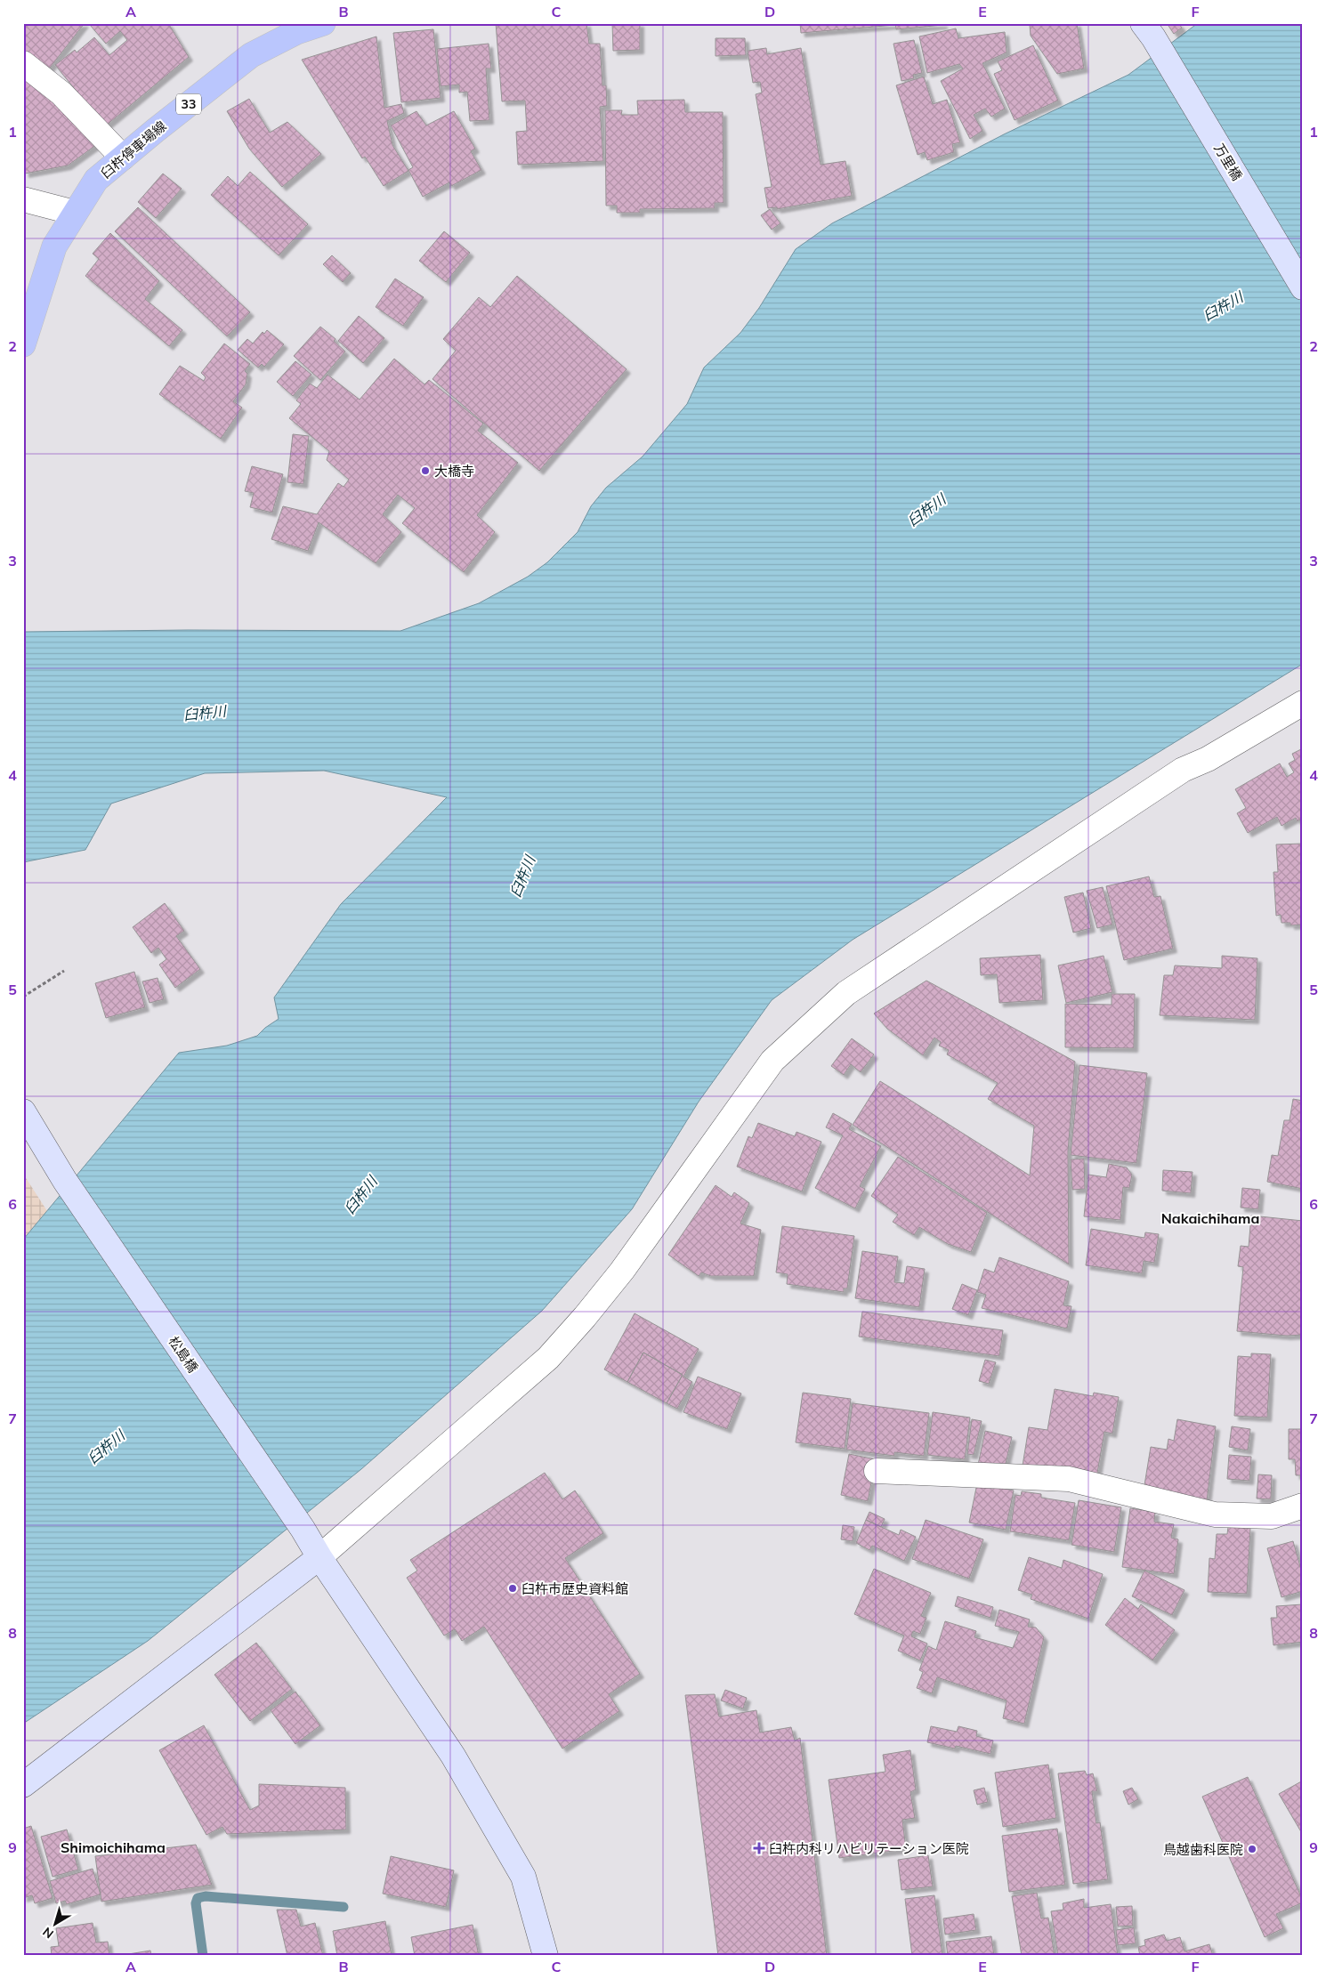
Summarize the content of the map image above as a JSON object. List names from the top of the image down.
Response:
{
  "streets": {
    "main road": ["33", "臼杵停車場線"],
    "street": ["万里橋", "松島橋"]
  },
  "districts": ["Nakaichihama", "Shimoichihama"],
  "water": ["臼杵川"],
  "places": {
    "other": ["大橋寺", "臼杵市歴史資料館", "鳥越歯科医院"],
    "health": ["臼杵内科リハビリテーション医院"]
  },
  "north": "bottom left",
  "grid": {
    "columns": [
      "A",
      "B",
      "C",
      "D",
      "E",
      "F"
    ],
    "rows": [
      "1",
      "2",
      "3",
      "4",
      "5",
      "6",
      "7",
      "8",
      "9"
    ]
  }
}
